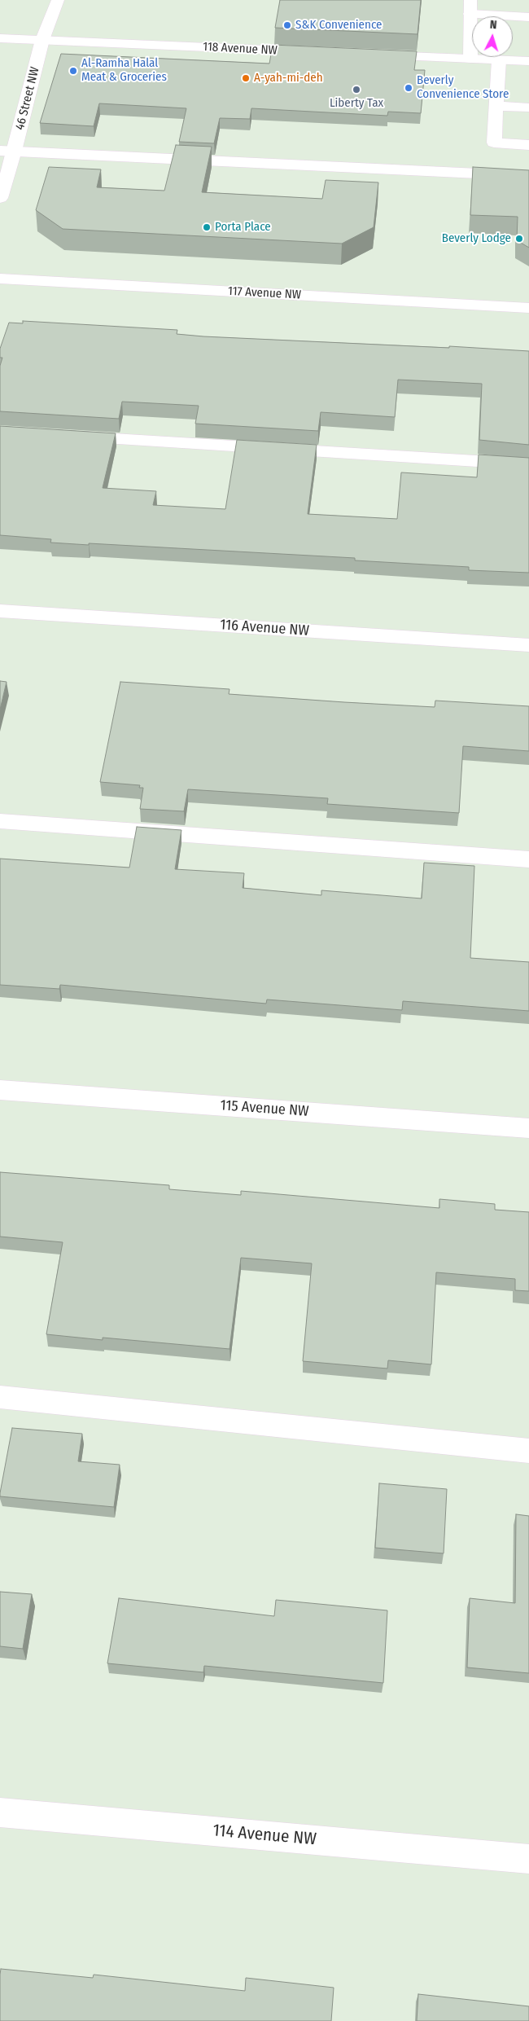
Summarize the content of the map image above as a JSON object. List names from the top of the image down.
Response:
{
  "streets": {
    "street": [
      "118 Avenue NW",
      "46 Street NW",
      "117 Avenue NW",
      "116 Avenue NW",
      "115 Avenue NW",
      "114 Avenue NW"
    ]
  },
  "crossings": [
    ["118 Avenue NW", "46 Street NW"]
  ],
  "places": [
    "S&K Convenience",
    "Al-Ramha Halal Meat & Groceries",
    "A-yah-mi-deh",
    "Beverly Convenience Store",
    "Liberty Tax",
    "Porta Place",
    "Beverly Lodge"
  ],
  "north": "top"
}
